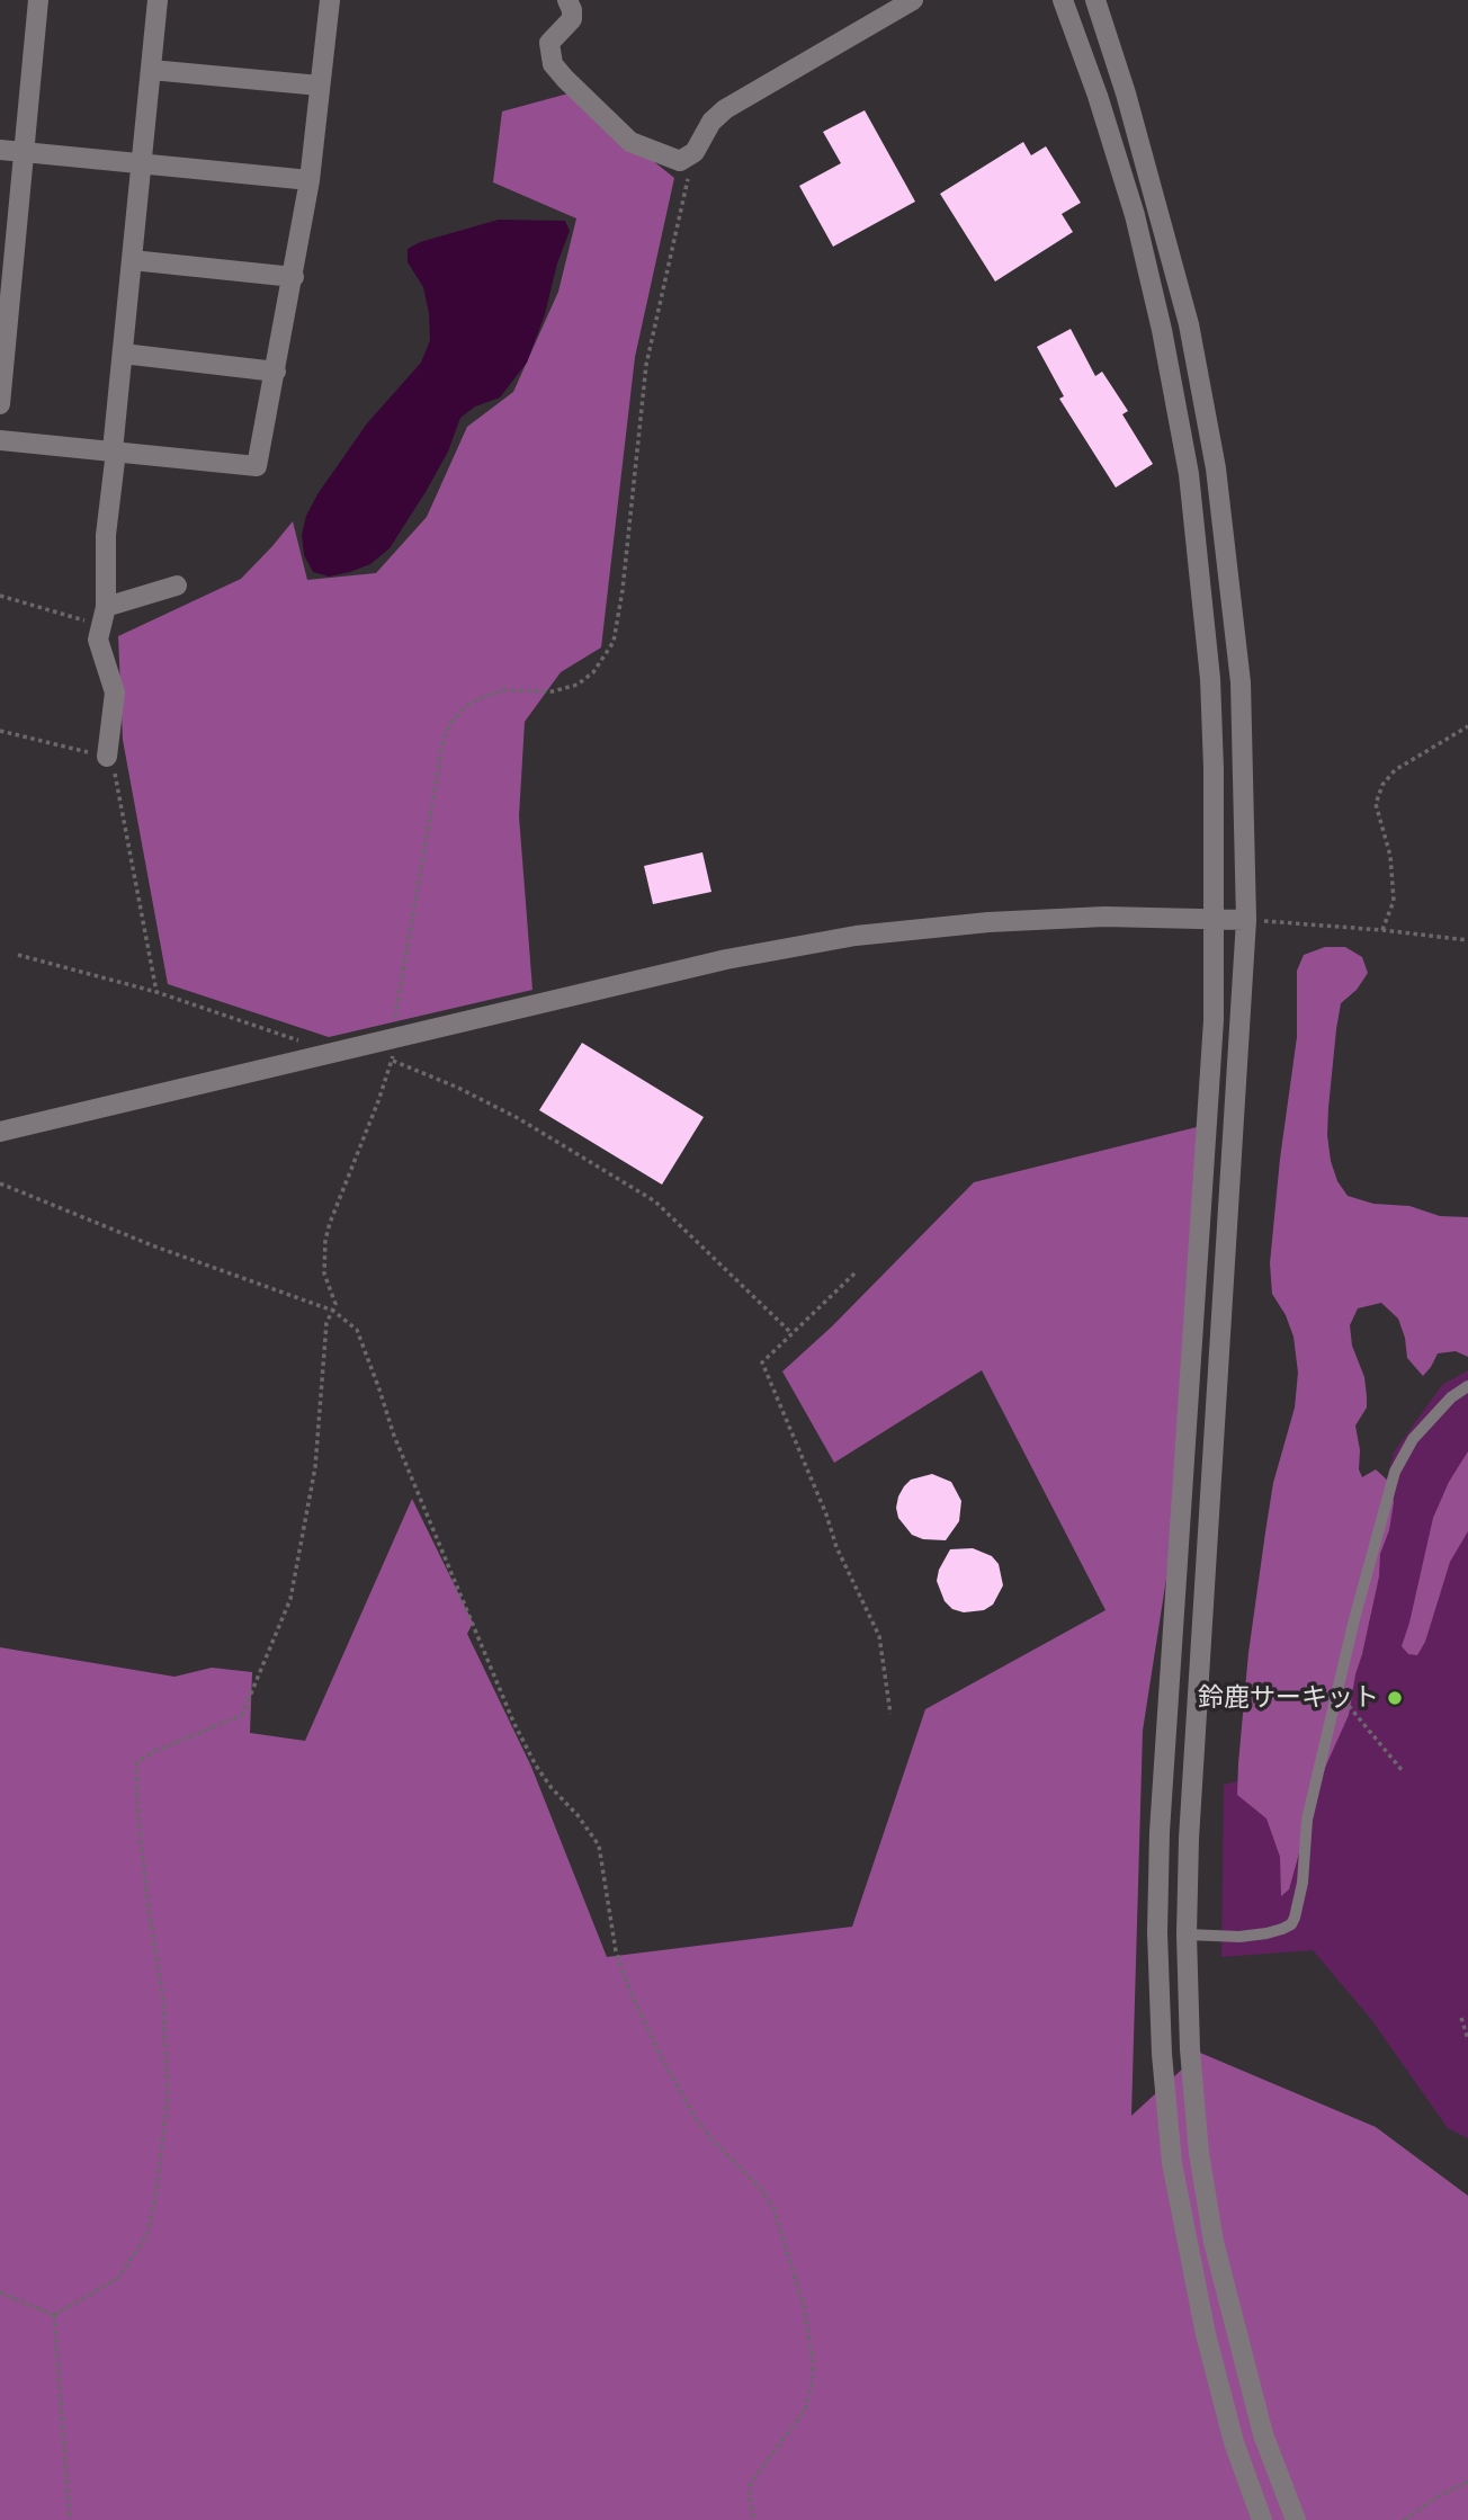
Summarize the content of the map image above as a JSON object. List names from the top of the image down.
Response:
{
  "places": ["鈴鹿サーキット"]
}
